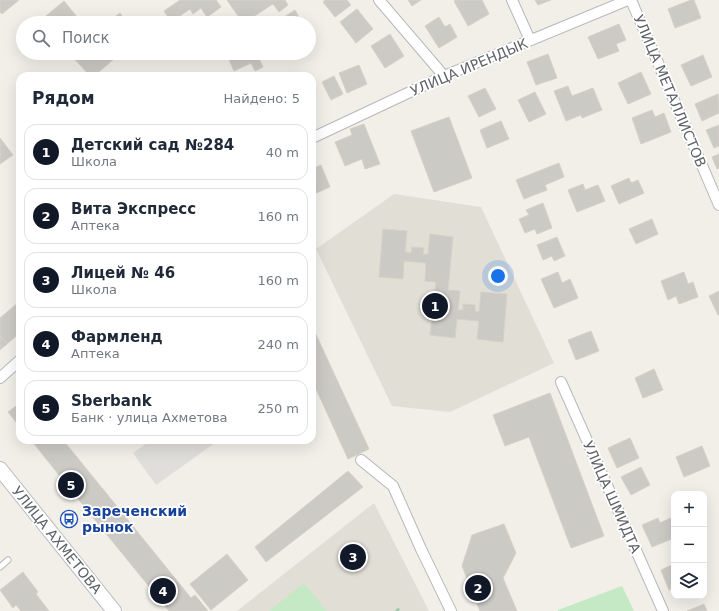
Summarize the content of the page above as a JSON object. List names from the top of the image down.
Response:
{
  "streets": {
    "main road": ["УЛИЦА АХМЕТОВА"],
    "street": ["УЛИЦА ИРЕНДЫК", "УЛИЦА МЕТАЛЛИСТОВ", "УЛИЦА ШМИДТА"]
  },
  "places": {
    "bus stop": ["Зареченский рынок"]
  },
  "page": {
    "search": "Поиск",
    "heading": ["Рядом", "Найдено: 5"],
    "list": [
      {
        "mark": "1",
        "name": "Детский сад №284",
        "note": "Школа",
        "value": "40 m"
      },
      {
        "mark": "2",
        "name": "Вита Экспресс",
        "note": "Аптека",
        "value": "160 m"
      },
      {
        "mark": "3",
        "name": "Лицей № 46",
        "note": "Школа",
        "value": "160 m"
      },
      {
        "mark": "4",
        "name": "Фармленд",
        "note": "Аптека",
        "value": "240 m"
      },
      {
        "mark": "5",
        "name": "Sberbank",
        "note": "Банк · улица Ахметова",
        "value": "250 m"
      }
    ],
    "pins": [
      "1",
      "5",
      "3",
      "2",
      "4"
    ],
    "map_buttons": ["+", "−"]
  }
}
